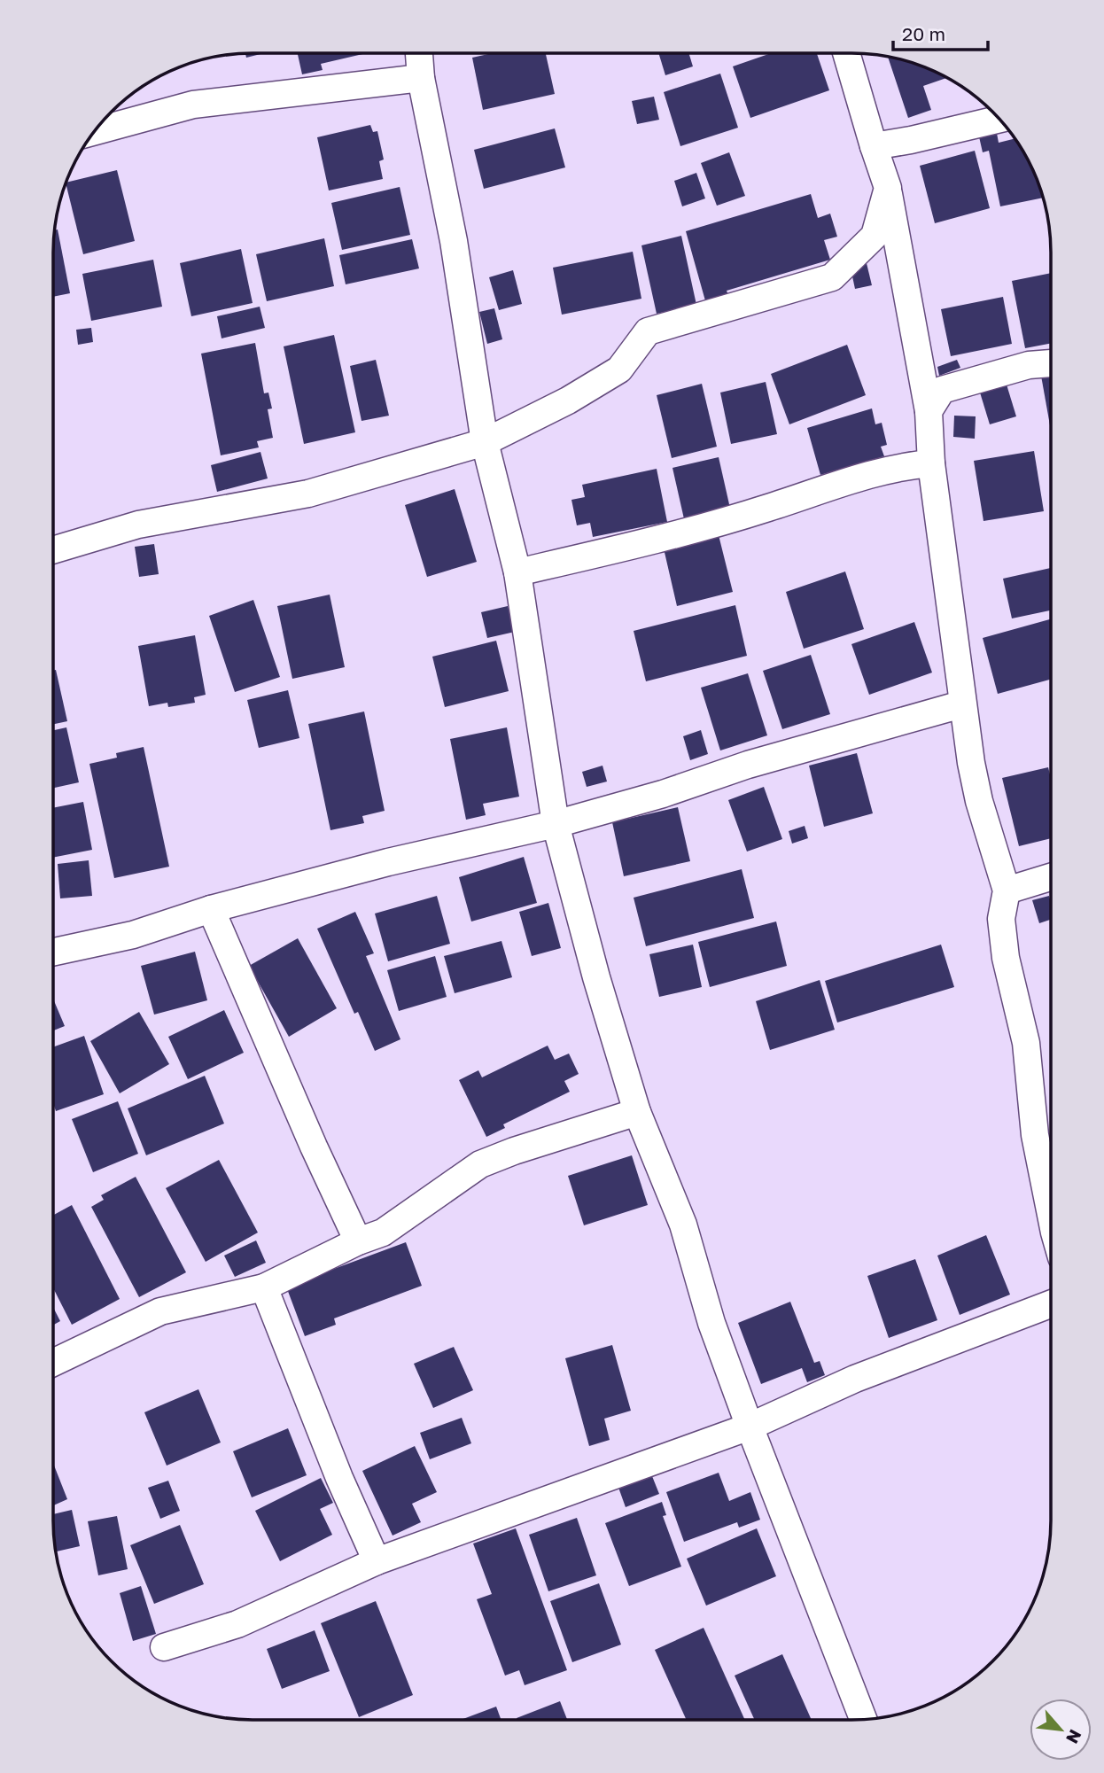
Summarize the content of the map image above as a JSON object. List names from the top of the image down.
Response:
{
  "scale_bar": "20 m",
  "north": "bottom right"
}
